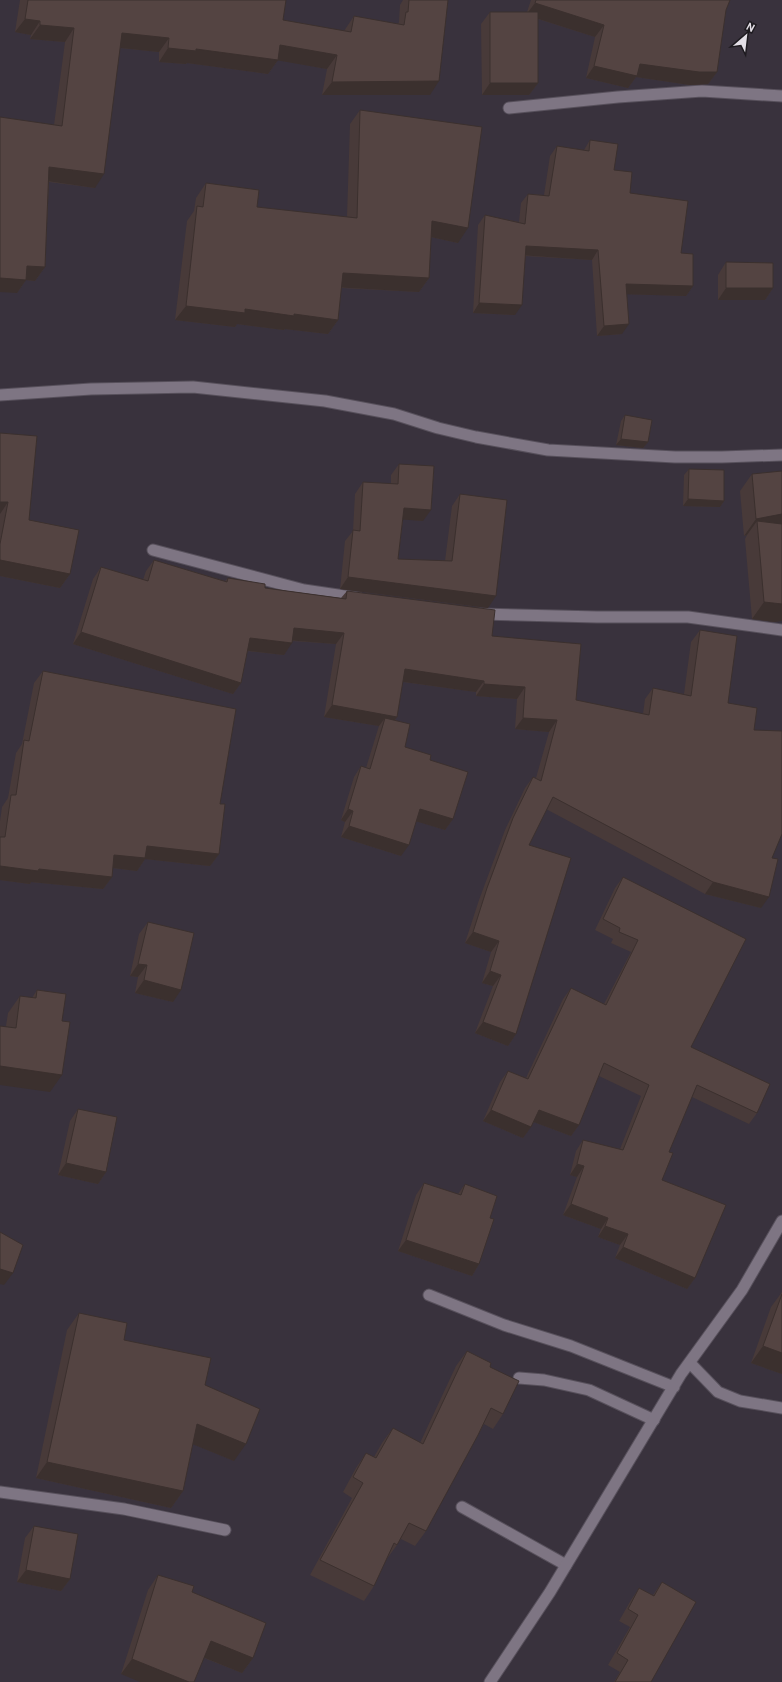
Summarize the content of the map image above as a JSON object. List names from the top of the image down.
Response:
{
  "north": "top right"
}
